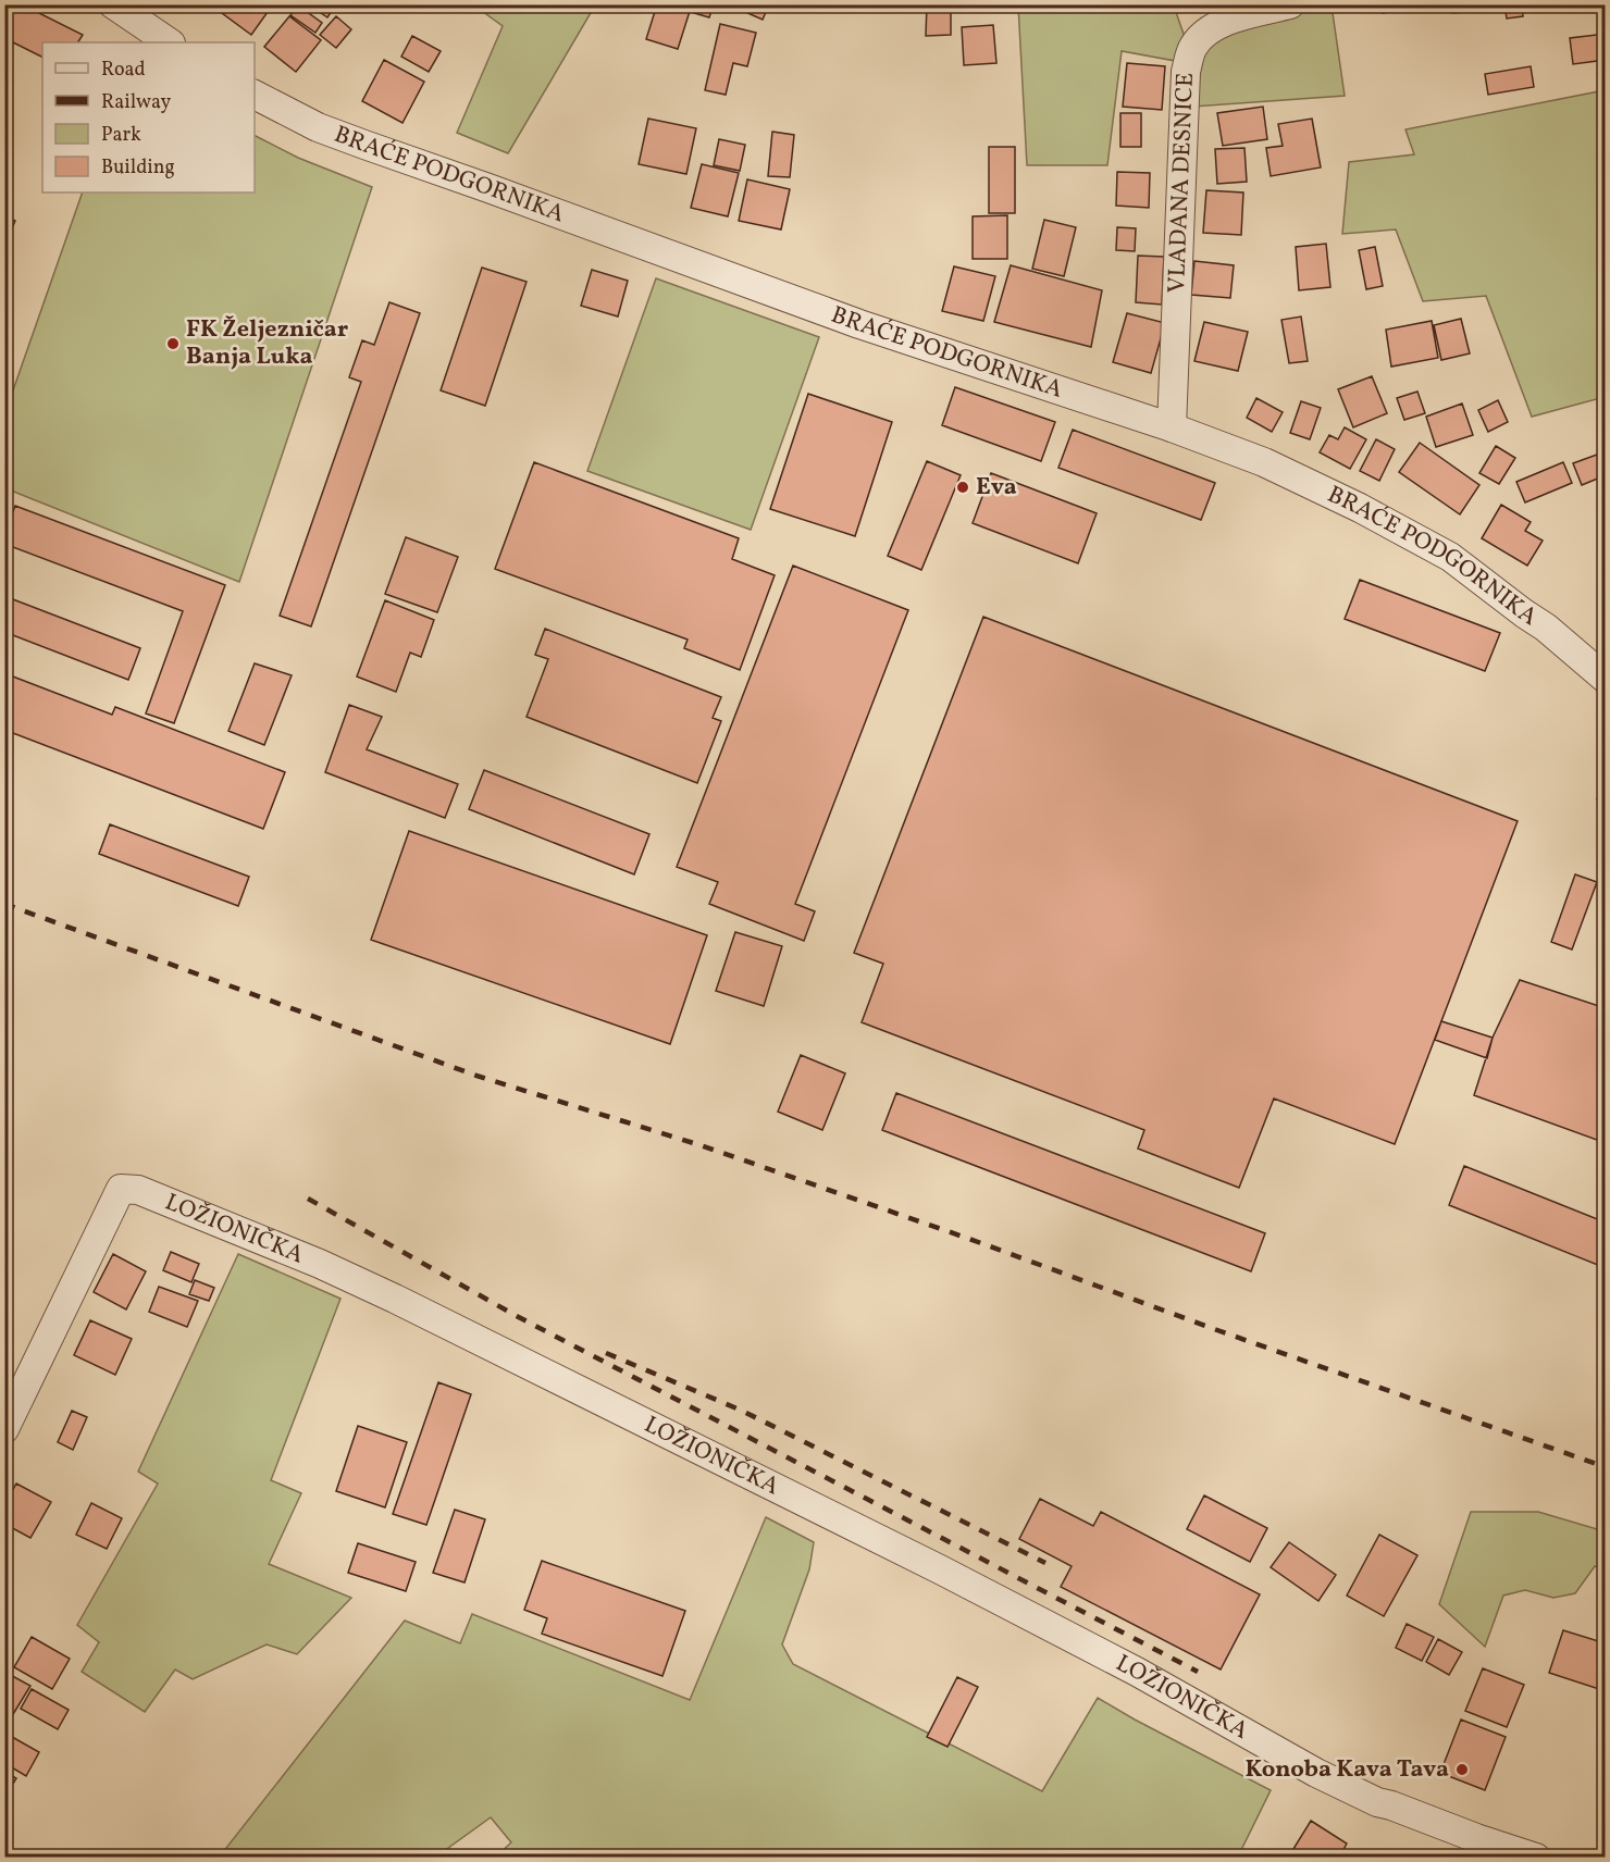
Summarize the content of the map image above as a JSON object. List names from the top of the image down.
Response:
{
  "streets": {
    "street": ["BRAĆE PODGORNIKA", "VLADANA DESNICE", "LOŽIONIČKA"]
  },
  "crossings": [
    ["BRAĆE PODGORNIKA", "VLADANA DESNICE"]
  ],
  "places": ["FK Željezničar Banja Luka", "Eva", "Konoba Kava Tava"],
  "legend": [
    "Road",
    "Railway",
    "Park",
    "Building"
  ]
}
